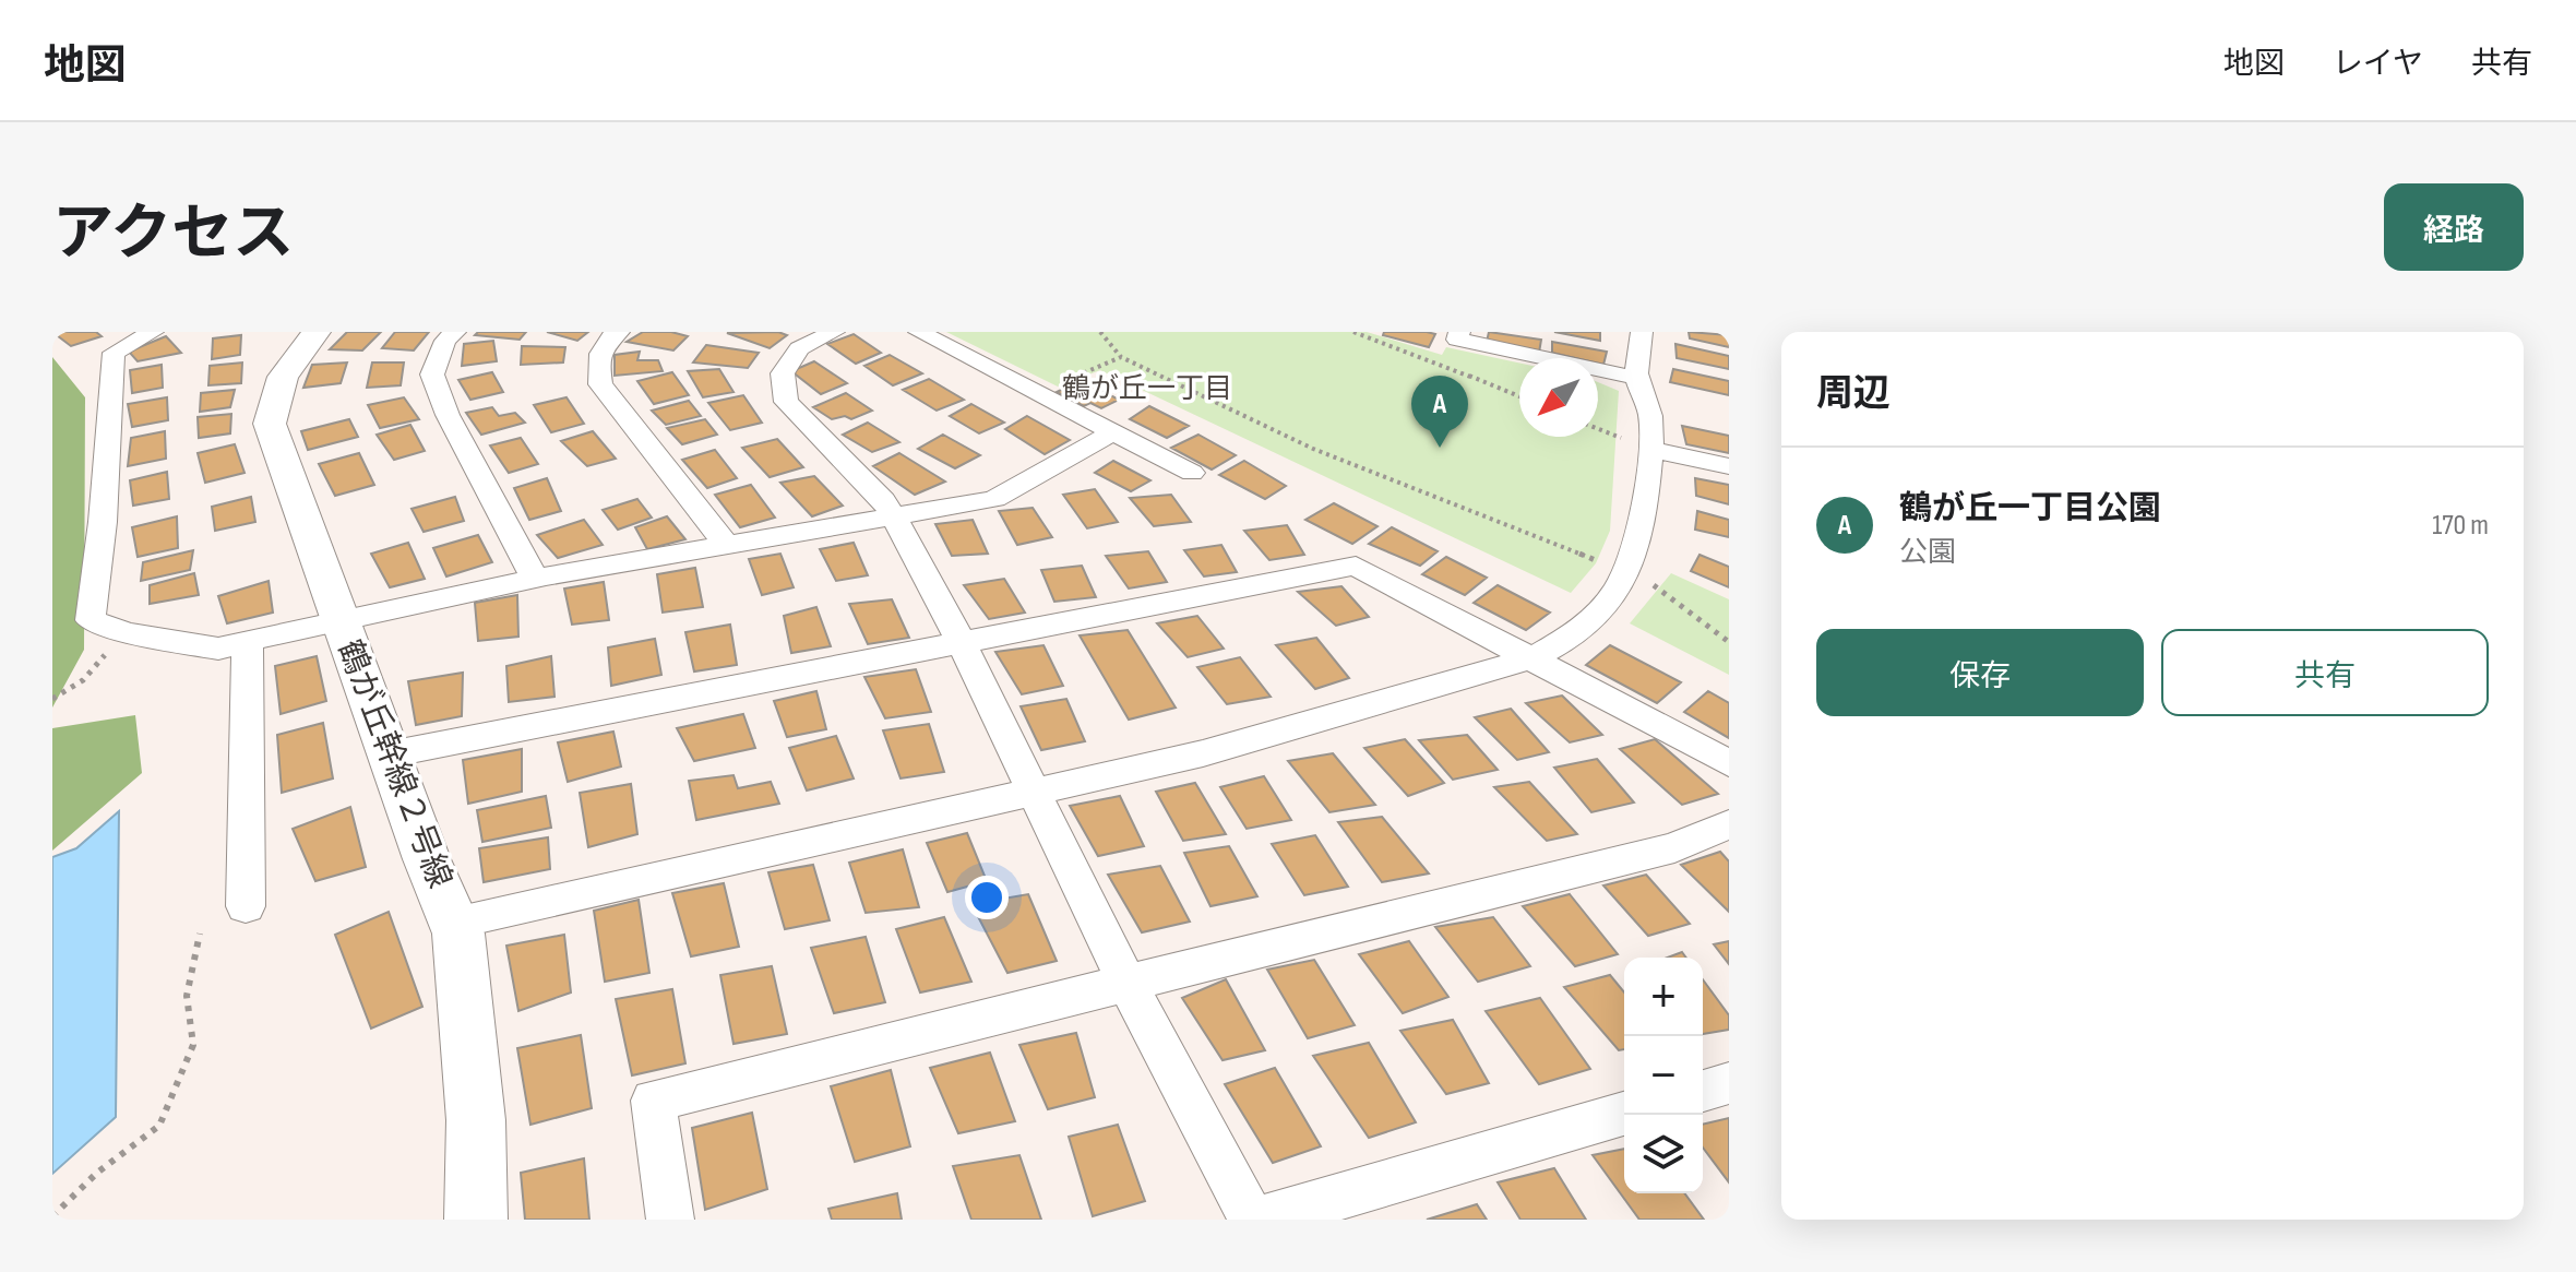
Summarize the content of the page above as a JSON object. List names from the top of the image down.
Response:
{
  "streets": {
    "street": ["鶴が丘幹線２号線"]
  },
  "districts": ["鶴が丘一丁目"],
  "north": "bottom left",
  "page": {
    "header": "地図",
    "nav": ["地図", "レイヤ", "共有"],
    "title": "アクセス",
    "buttons": [
      "経路",
      ["保存", "共有"]
    ],
    "heading": "周辺",
    "pins": "A",
    "list": [
      {
        "mark": "A",
        "name": "鶴が丘一丁目公園",
        "note": "公園",
        "value": "170 m"
      }
    ],
    "map_buttons": ["+", "−"]
  }
}
